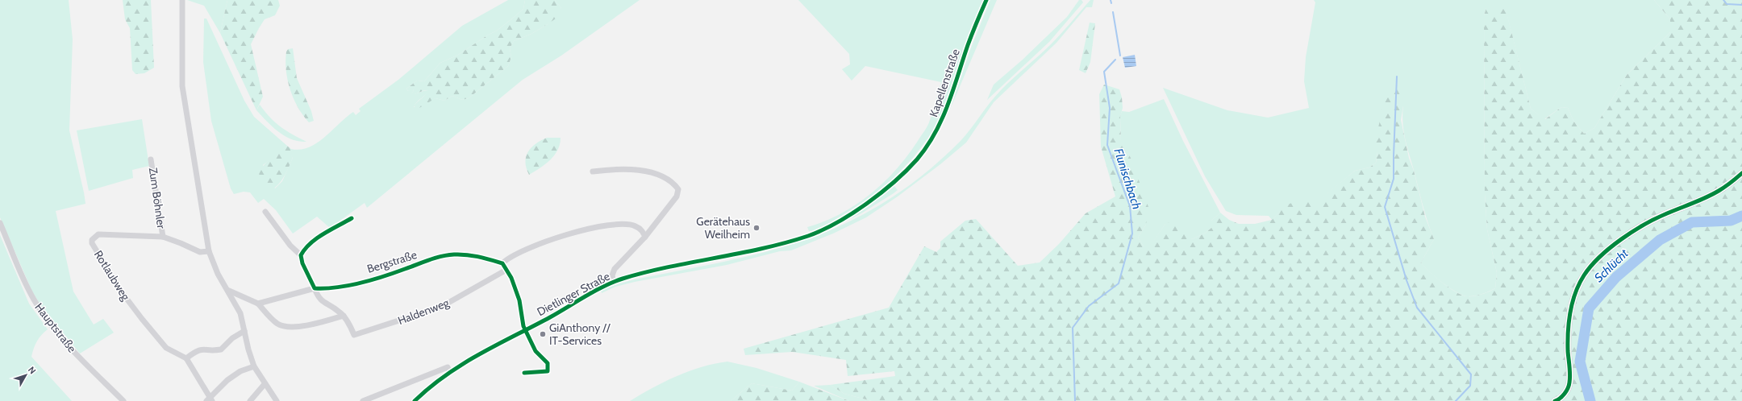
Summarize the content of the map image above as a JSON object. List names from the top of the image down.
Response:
{
  "streets": {
    "street": [
      "Kapellenstraße",
      "Zum Böhnler",
      "Bergstraße",
      "Rotlaubweg",
      "Dietlinger Straße",
      "Haldenweg",
      "Hauptstraße"
    ]
  },
  "crossings": [
    ["Kapellenstraße", "Dietlinger Straße"],
    ["Zum Böhnler", "Rotlaubweg"]
  ],
  "water": ["Flunischbach", "Schlücht"],
  "places": ["Gerätehaus Weilheim", "GiAnthony // IT-Services"],
  "north": "top right"
}
